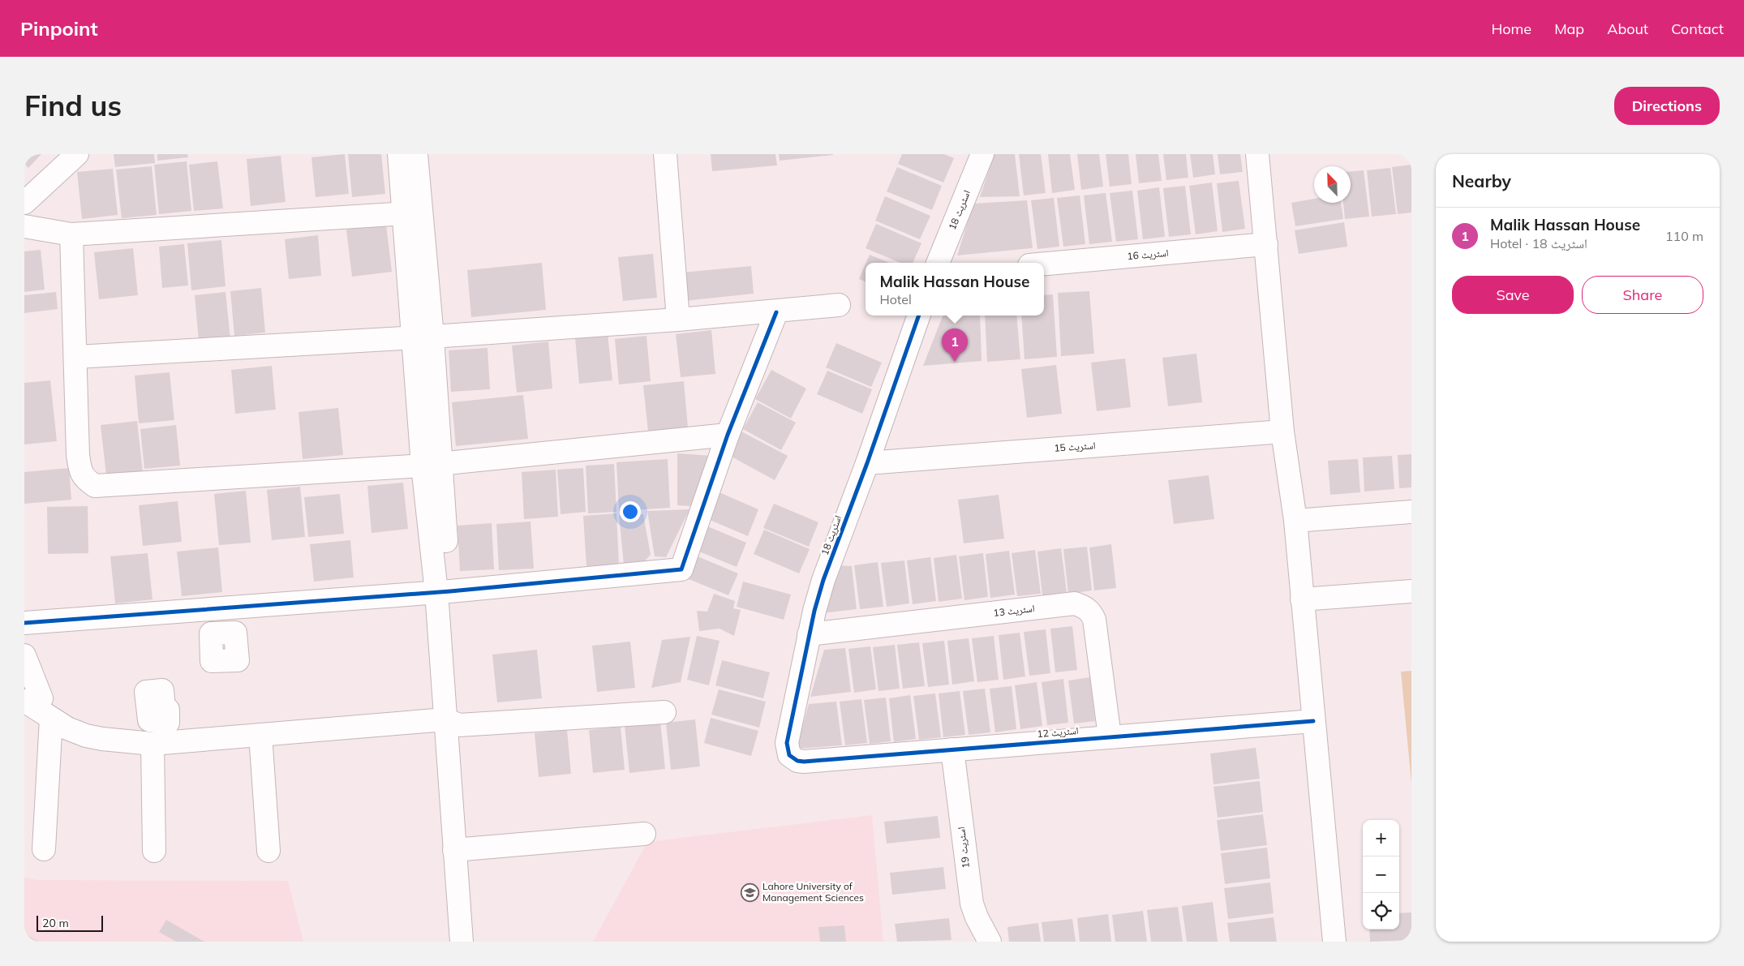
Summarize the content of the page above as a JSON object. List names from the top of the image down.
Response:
{
  "streets": {
    "street": [
      "اسٹریٹ 18",
      "اسٹریٹ 16",
      "اسٹریٹ 15",
      "اسٹریٹ 13",
      "اسٹریٹ 12",
      "اسٹریٹ 19"
    ]
  },
  "crossings": [
    ["اسٹریٹ 18", "اسٹریٹ 15"],
    ["اسٹریٹ 18", "اسٹریٹ 13"],
    ["اسٹریٹ 18", "اسٹریٹ 12"],
    ["اسٹریٹ 13", "اسٹریٹ 12"],
    ["اسٹریٹ 12", "اسٹریٹ 19"]
  ],
  "places": {
    "school or university": ["Lahore University of Management Sciences"]
  },
  "scale_bar": "20 m",
  "north": "top left",
  "page": {
    "header": "Pinpoint",
    "nav": [
      "Home",
      "Map",
      "About",
      "Contact"
    ],
    "buttons": [
      "Directions",
      ["Save", "Share"]
    ],
    "title": "Find us",
    "heading": "Nearby",
    "list": [
      {
        "mark": "1",
        "name": "Malik Hassan House",
        "note": "Hotel · اسٹریٹ 18",
        "value": "110 m"
      }
    ],
    "popup": ["Malik Hassan House", "Hotel"],
    "pins": "1",
    "map_buttons": ["+", "−"],
    "scale": "20 m"
  }
}
